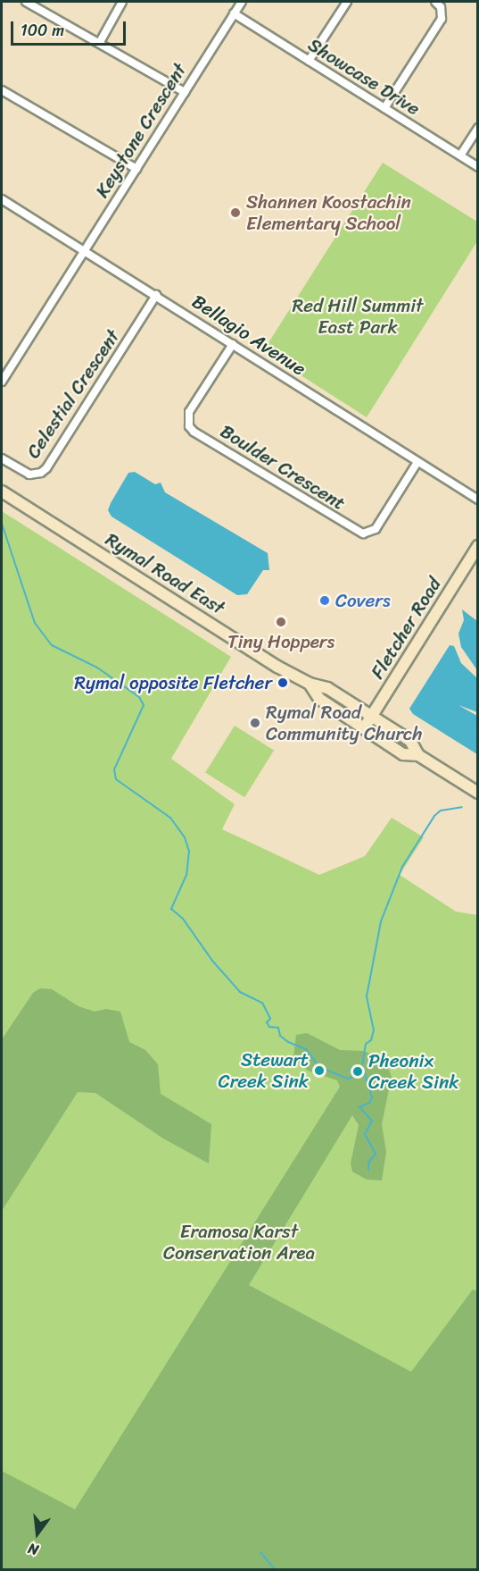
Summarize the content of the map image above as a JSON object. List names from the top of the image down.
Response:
{
  "streets": {
    "main road": ["Rymal Road East", "Fletcher Road"],
    "street": [
      "Showcase Drive",
      "Keystone Crescent",
      "Bellagio Avenue",
      "Celestial Crescent",
      "Boulder Crescent"
    ]
  },
  "crossings": [
    ["Showcase Drive", "Keystone Crescent"],
    ["Keystone Crescent", "Bellagio Avenue"],
    ["Bellagio Avenue", "Celestial Crescent"],
    ["Bellagio Avenue", "Boulder Crescent"],
    ["Rymal Road East", "Fletcher Road"]
  ],
  "parks": ["Red Hill Summit East Park", "Eramosa Karst Conservation Area"],
  "places": [
    "Shannen Koostachin Elementary School",
    "Covers",
    "Tiny Hoppers",
    "Rymal opposite Fletcher",
    "Rymal Road Community Church",
    "Stewart Creek Sink",
    "Pheonix Creek Sink"
  ],
  "scale_bar": "100 m",
  "north": "bottom"
}
